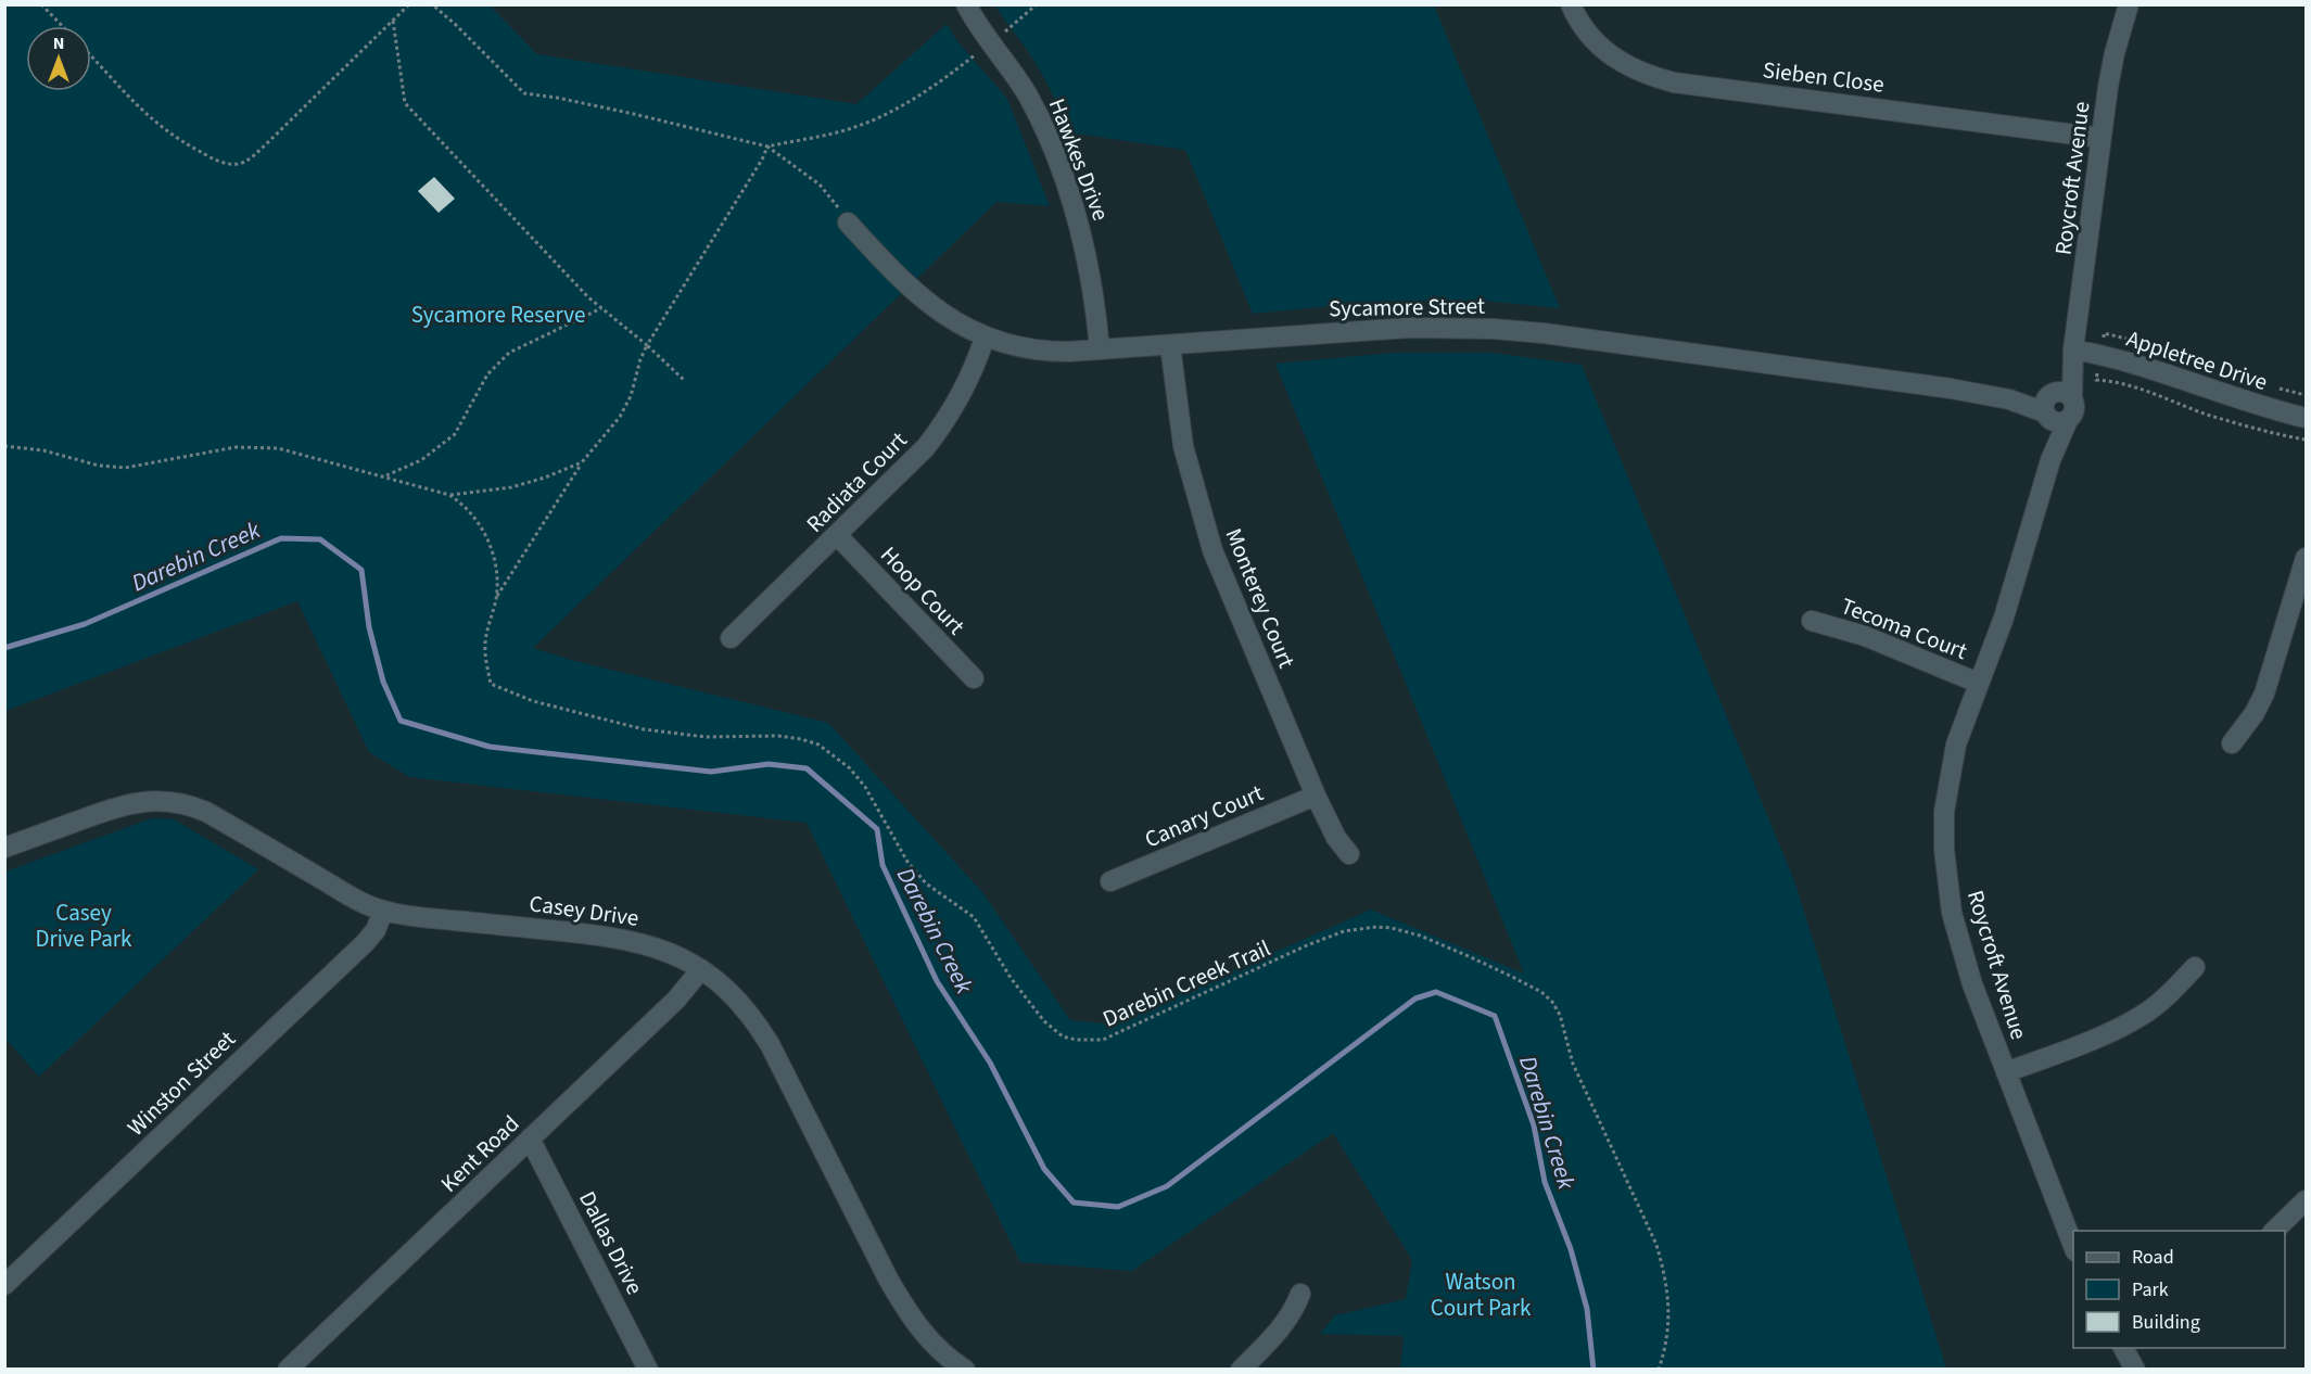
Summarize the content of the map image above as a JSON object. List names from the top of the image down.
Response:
{
  "streets": {
    "street": [
      "Sieben Close",
      "Hawkes Drive",
      "Roycroft Avenue",
      "Sycamore Street",
      "Appletree Drive",
      "Radiata Court",
      "Hoop Court",
      "Monterey Court",
      "Tecoma Court",
      "Canary Court",
      "Casey Drive",
      "Winston Street",
      "Kent Road",
      "Dallas Drive"
    ],
    "path": ["Darebin Creek Trail"]
  },
  "crossings": [
    ["Sieben Close", "Roycroft Avenue"],
    ["Hawkes Drive", "Sycamore Street"],
    ["Roycroft Avenue", "Sycamore Street"],
    ["Roycroft Avenue", "Appletree Drive"],
    ["Roycroft Avenue", "Tecoma Court"],
    ["Sycamore Street", "Radiata Court"],
    ["Sycamore Street", "Monterey Court"],
    ["Radiata Court", "Hoop Court"],
    ["Monterey Court", "Canary Court"],
    ["Casey Drive", "Winston Street"],
    ["Casey Drive", "Kent Road"],
    ["Kent Road", "Dallas Drive"]
  ],
  "water": ["Darebin Creek"],
  "parks": ["Sycamore Reserve", "Casey Drive Park", "Watson Court Park"],
  "legend": ["Road", "Park", "Building"],
  "north": "top"
}
